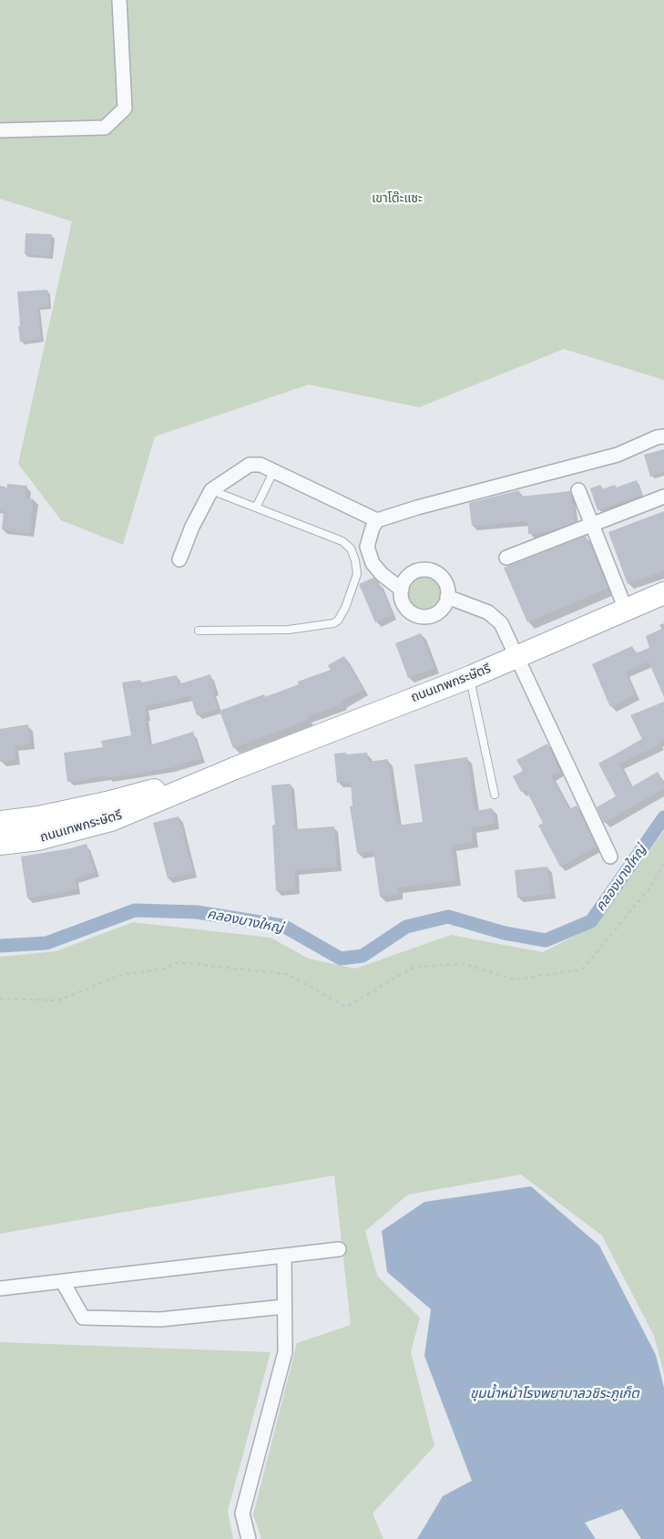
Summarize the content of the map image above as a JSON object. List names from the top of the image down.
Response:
{
  "streets": {
    "main road": ["ถนนเทพกระษัตรี"]
  },
  "water": ["คลองบางใหญ่", "ขุมน้ำหน้าโรงพยาบาลวชิระภูเก็ต"],
  "parks": ["เขาโต๊ะแซะ"]
}
